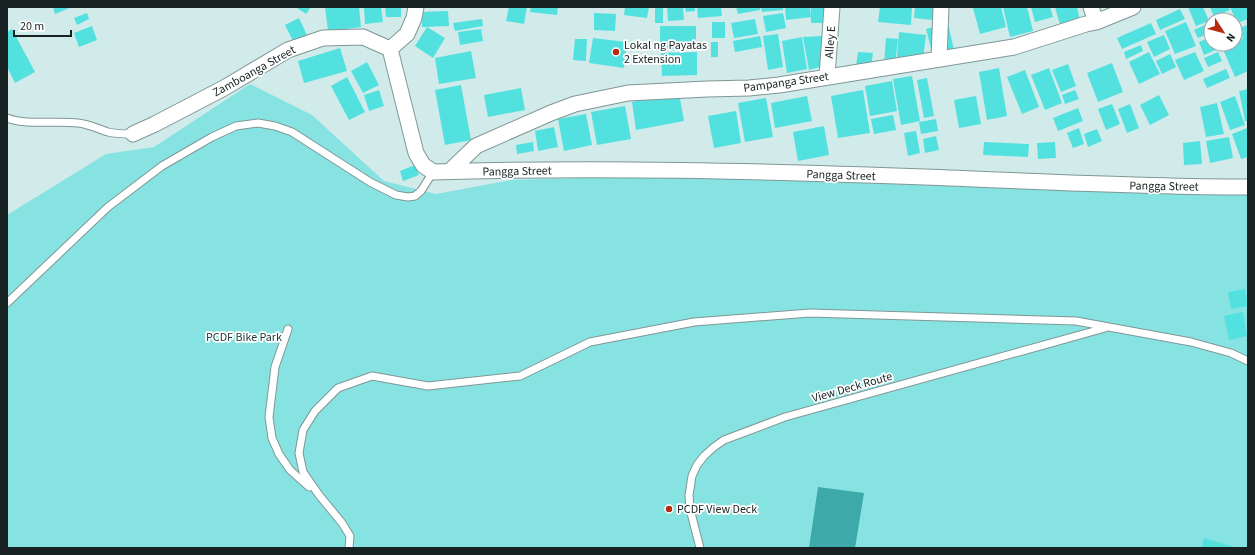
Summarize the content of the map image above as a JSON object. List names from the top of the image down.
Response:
{
  "streets": {
    "street": [
      "Alley E",
      "Zamboanga Street",
      "Pampanga Street",
      "Pangga Street"
    ],
    "lane": ["View Deck Route"]
  },
  "crossings": [
    ["Alley E", "Pampanga Street"],
    ["Pampanga Street", "Pangga Street"]
  ],
  "parks": ["PCDF Bike Park"],
  "places": ["Lokal ng Payatas 2 Extension", "PCDF View Deck"],
  "scale_bar": "20 m",
  "north": "bottom right"
}
